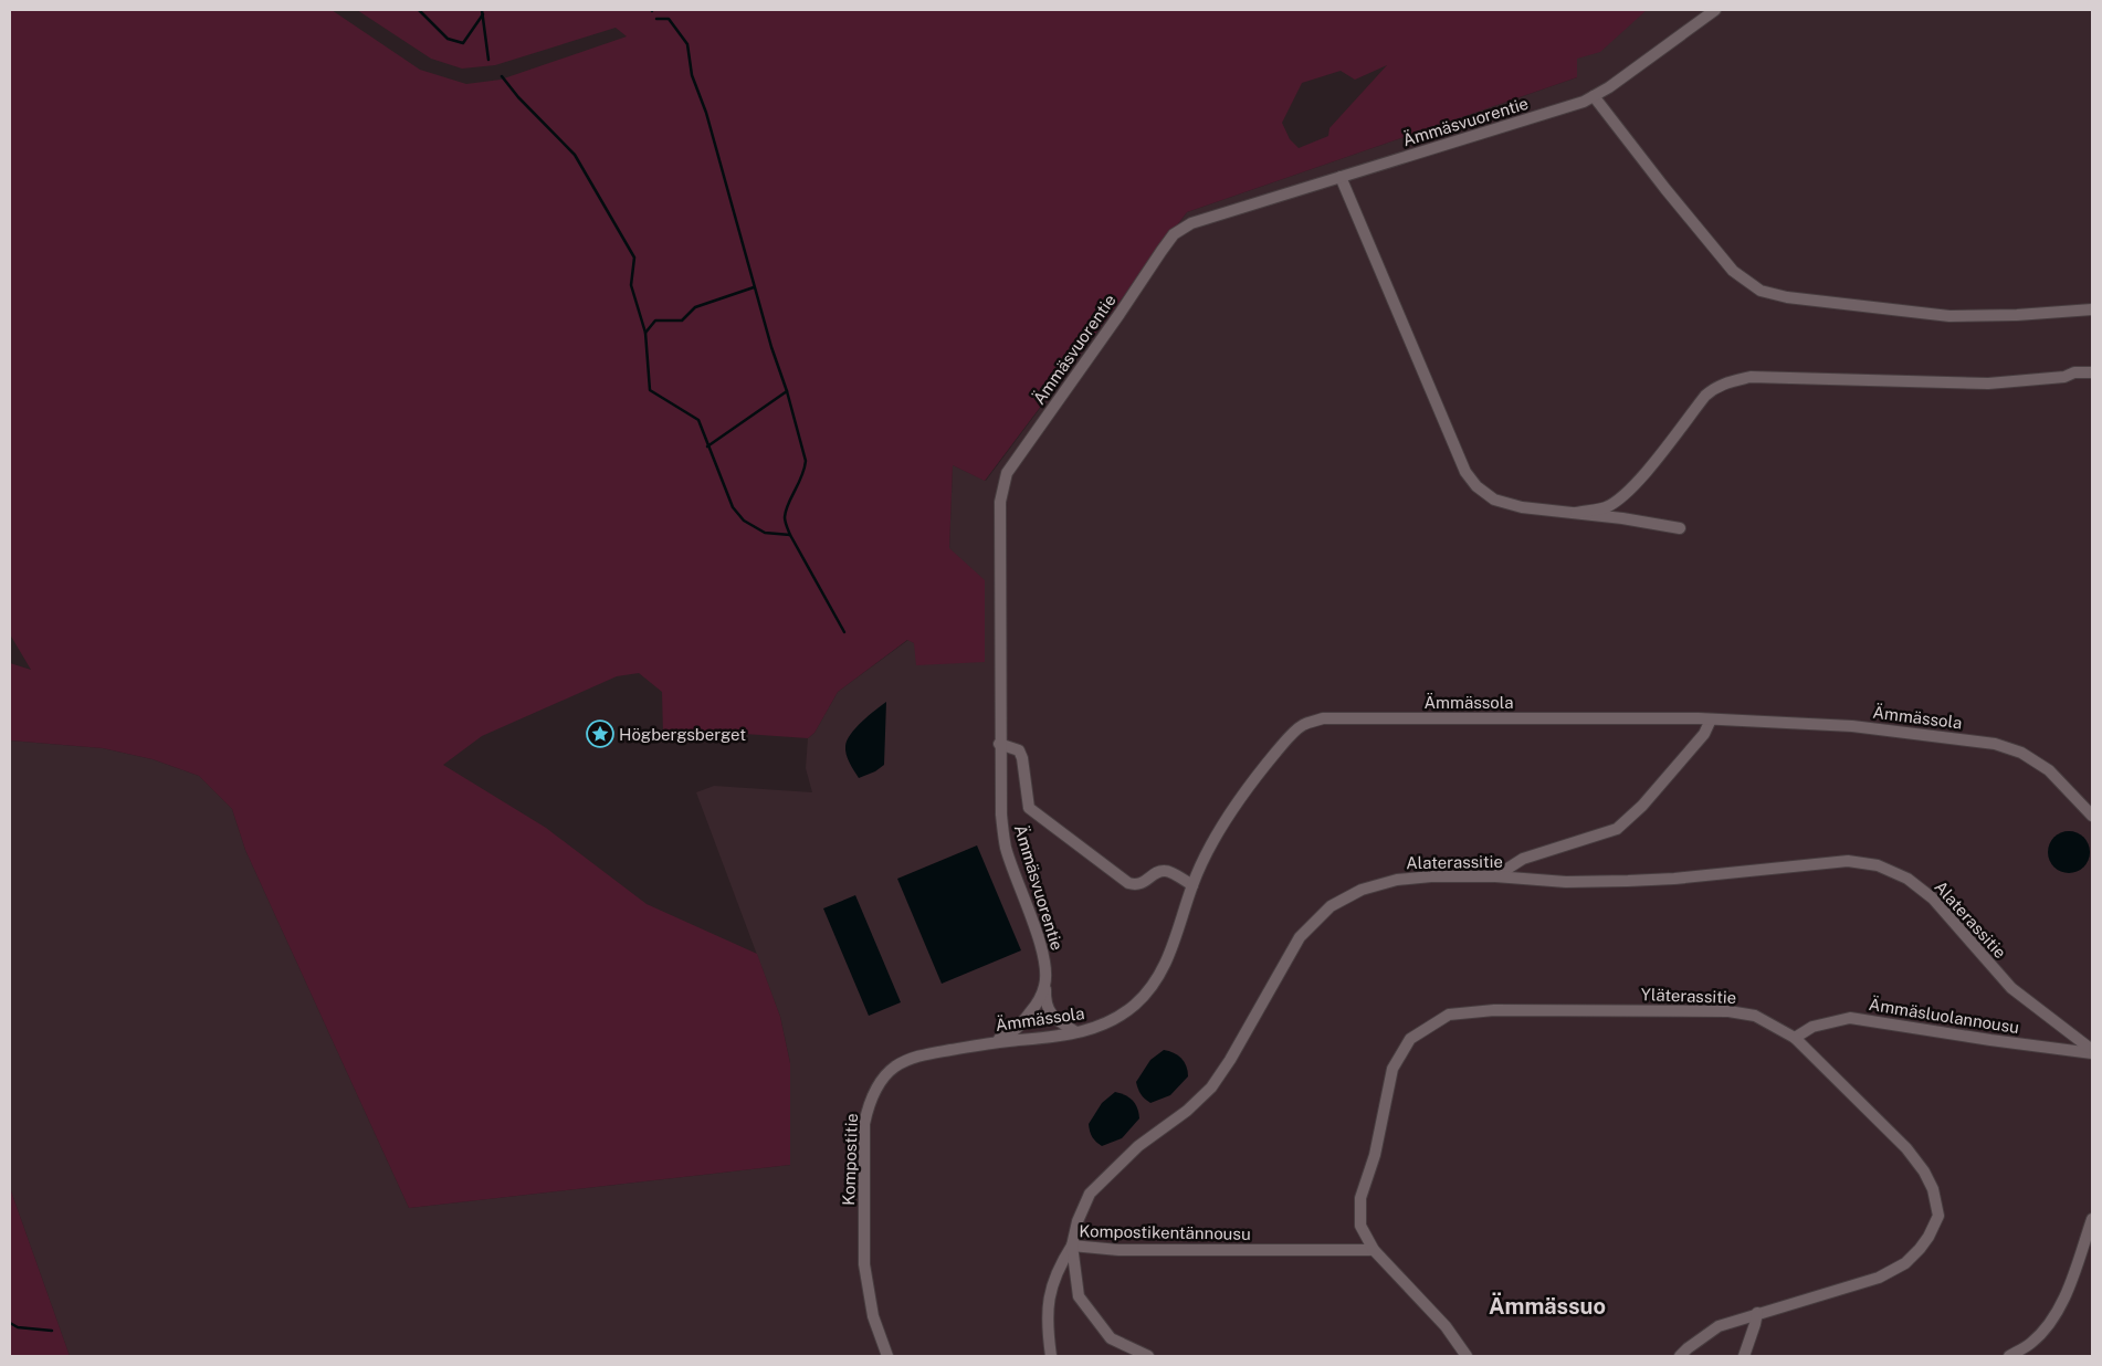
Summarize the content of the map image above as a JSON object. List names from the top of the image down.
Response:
{
  "streets": {
    "street": [
      "Ämmäsvuorentie",
      "Ämmässola",
      "Alaterassitie",
      "Yläterassitie",
      "Ämmäsluolannousu",
      "Kompostitie",
      "Kompostikentännousu"
    ]
  },
  "crossings": [
    ["Ämmäsvuorentie", "Ämmässola"],
    ["Ämmässola", "Kompostitie"],
    ["Alaterassitie", "Ämmäsluolannousu"],
    ["Alaterassitie", "Kompostikentännousu"],
    ["Yläterassitie", "Ämmäsluolannousu"],
    ["Yläterassitie", "Kompostikentännousu"]
  ],
  "districts": ["Ämmässuo"],
  "places": {
    "place": ["Högbergsberget"]
  }
}
